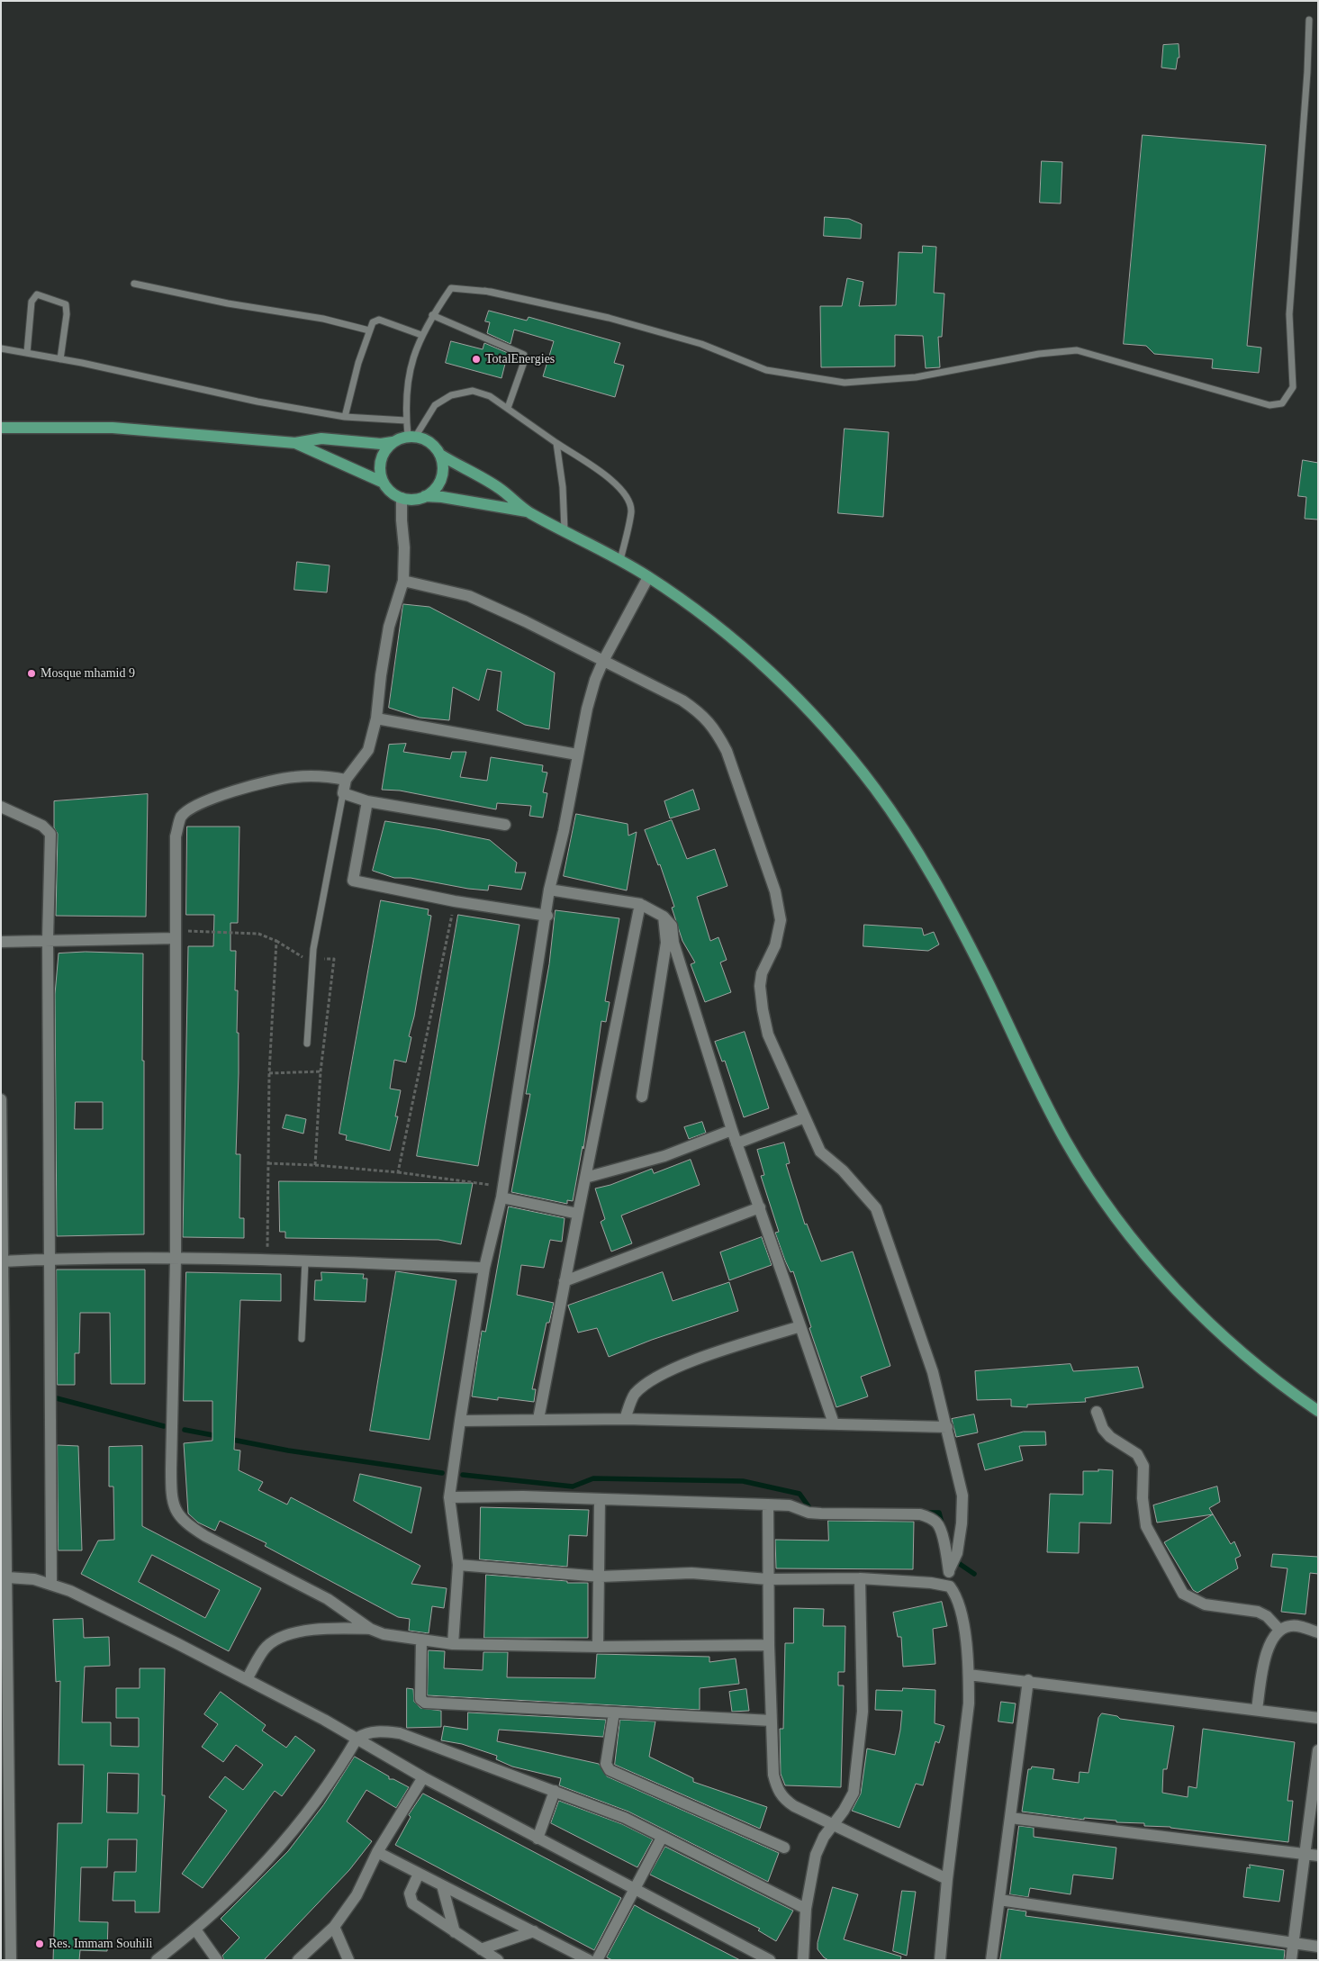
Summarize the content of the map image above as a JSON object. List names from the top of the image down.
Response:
{
  "places": ["TotalEnergies", "Mosque mhamid 9", "Res. Immam Souhili"]
}
